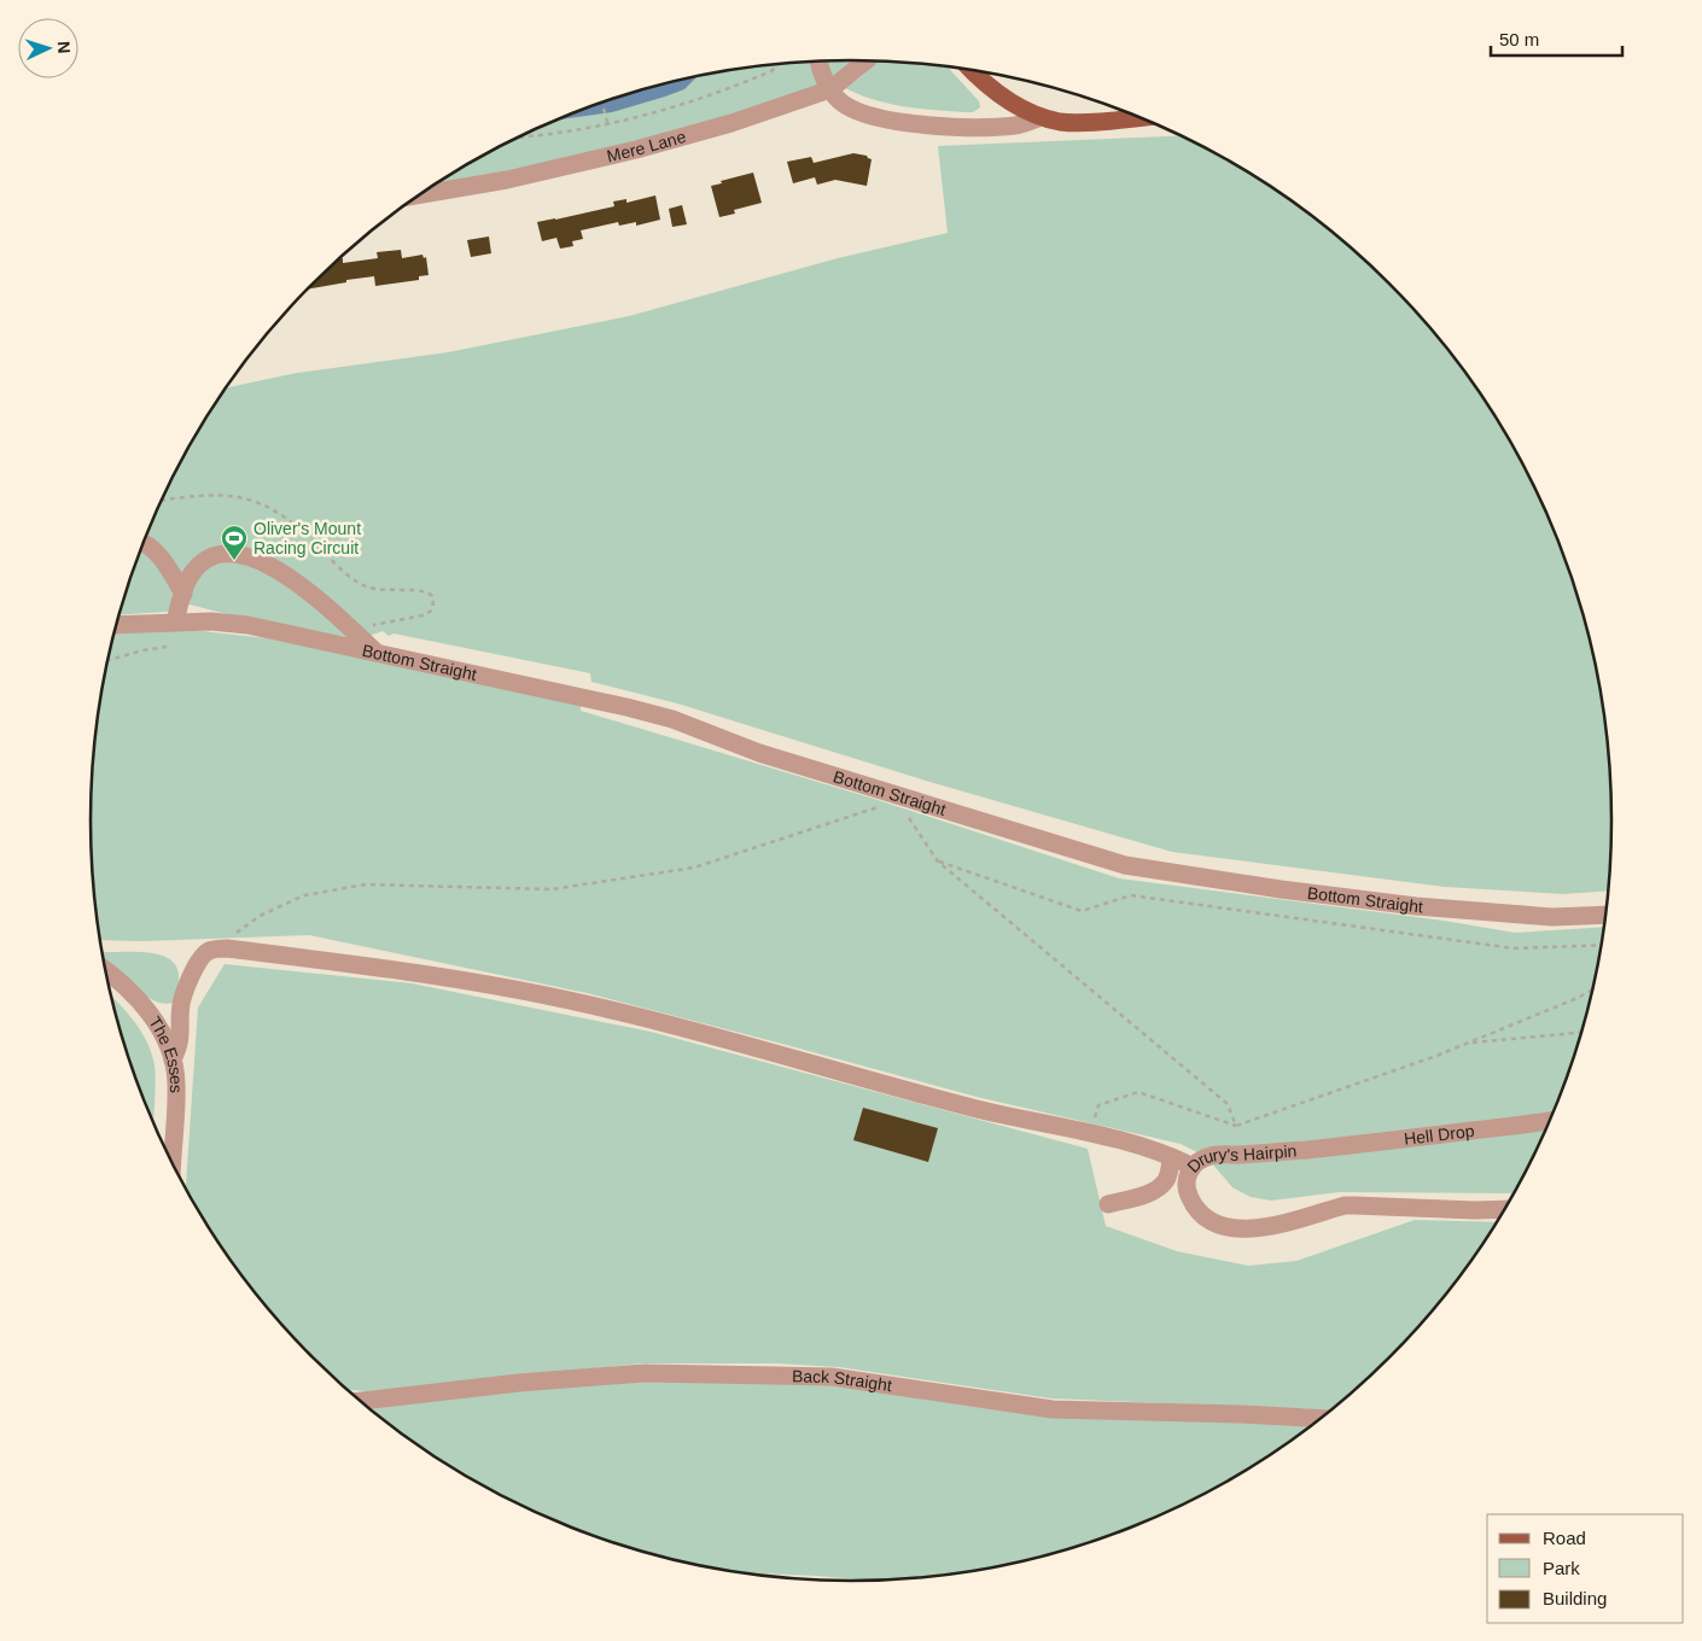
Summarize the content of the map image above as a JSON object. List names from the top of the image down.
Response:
{
  "streets": {
    "street": [
      "Mere Lane",
      "Bottom Straight",
      "The Esses",
      "Hell Drop",
      "Drury's Hairpin",
      "Back Straight"
    ]
  },
  "crossings": [
    ["Hell Drop", "Drury's Hairpin"]
  ],
  "places": {
    "sports": ["Oliver's Mount Racing Circuit"]
  },
  "legend": ["Road", "Park", "Building"],
  "scale_bar": "50 m",
  "north": "right"
}
